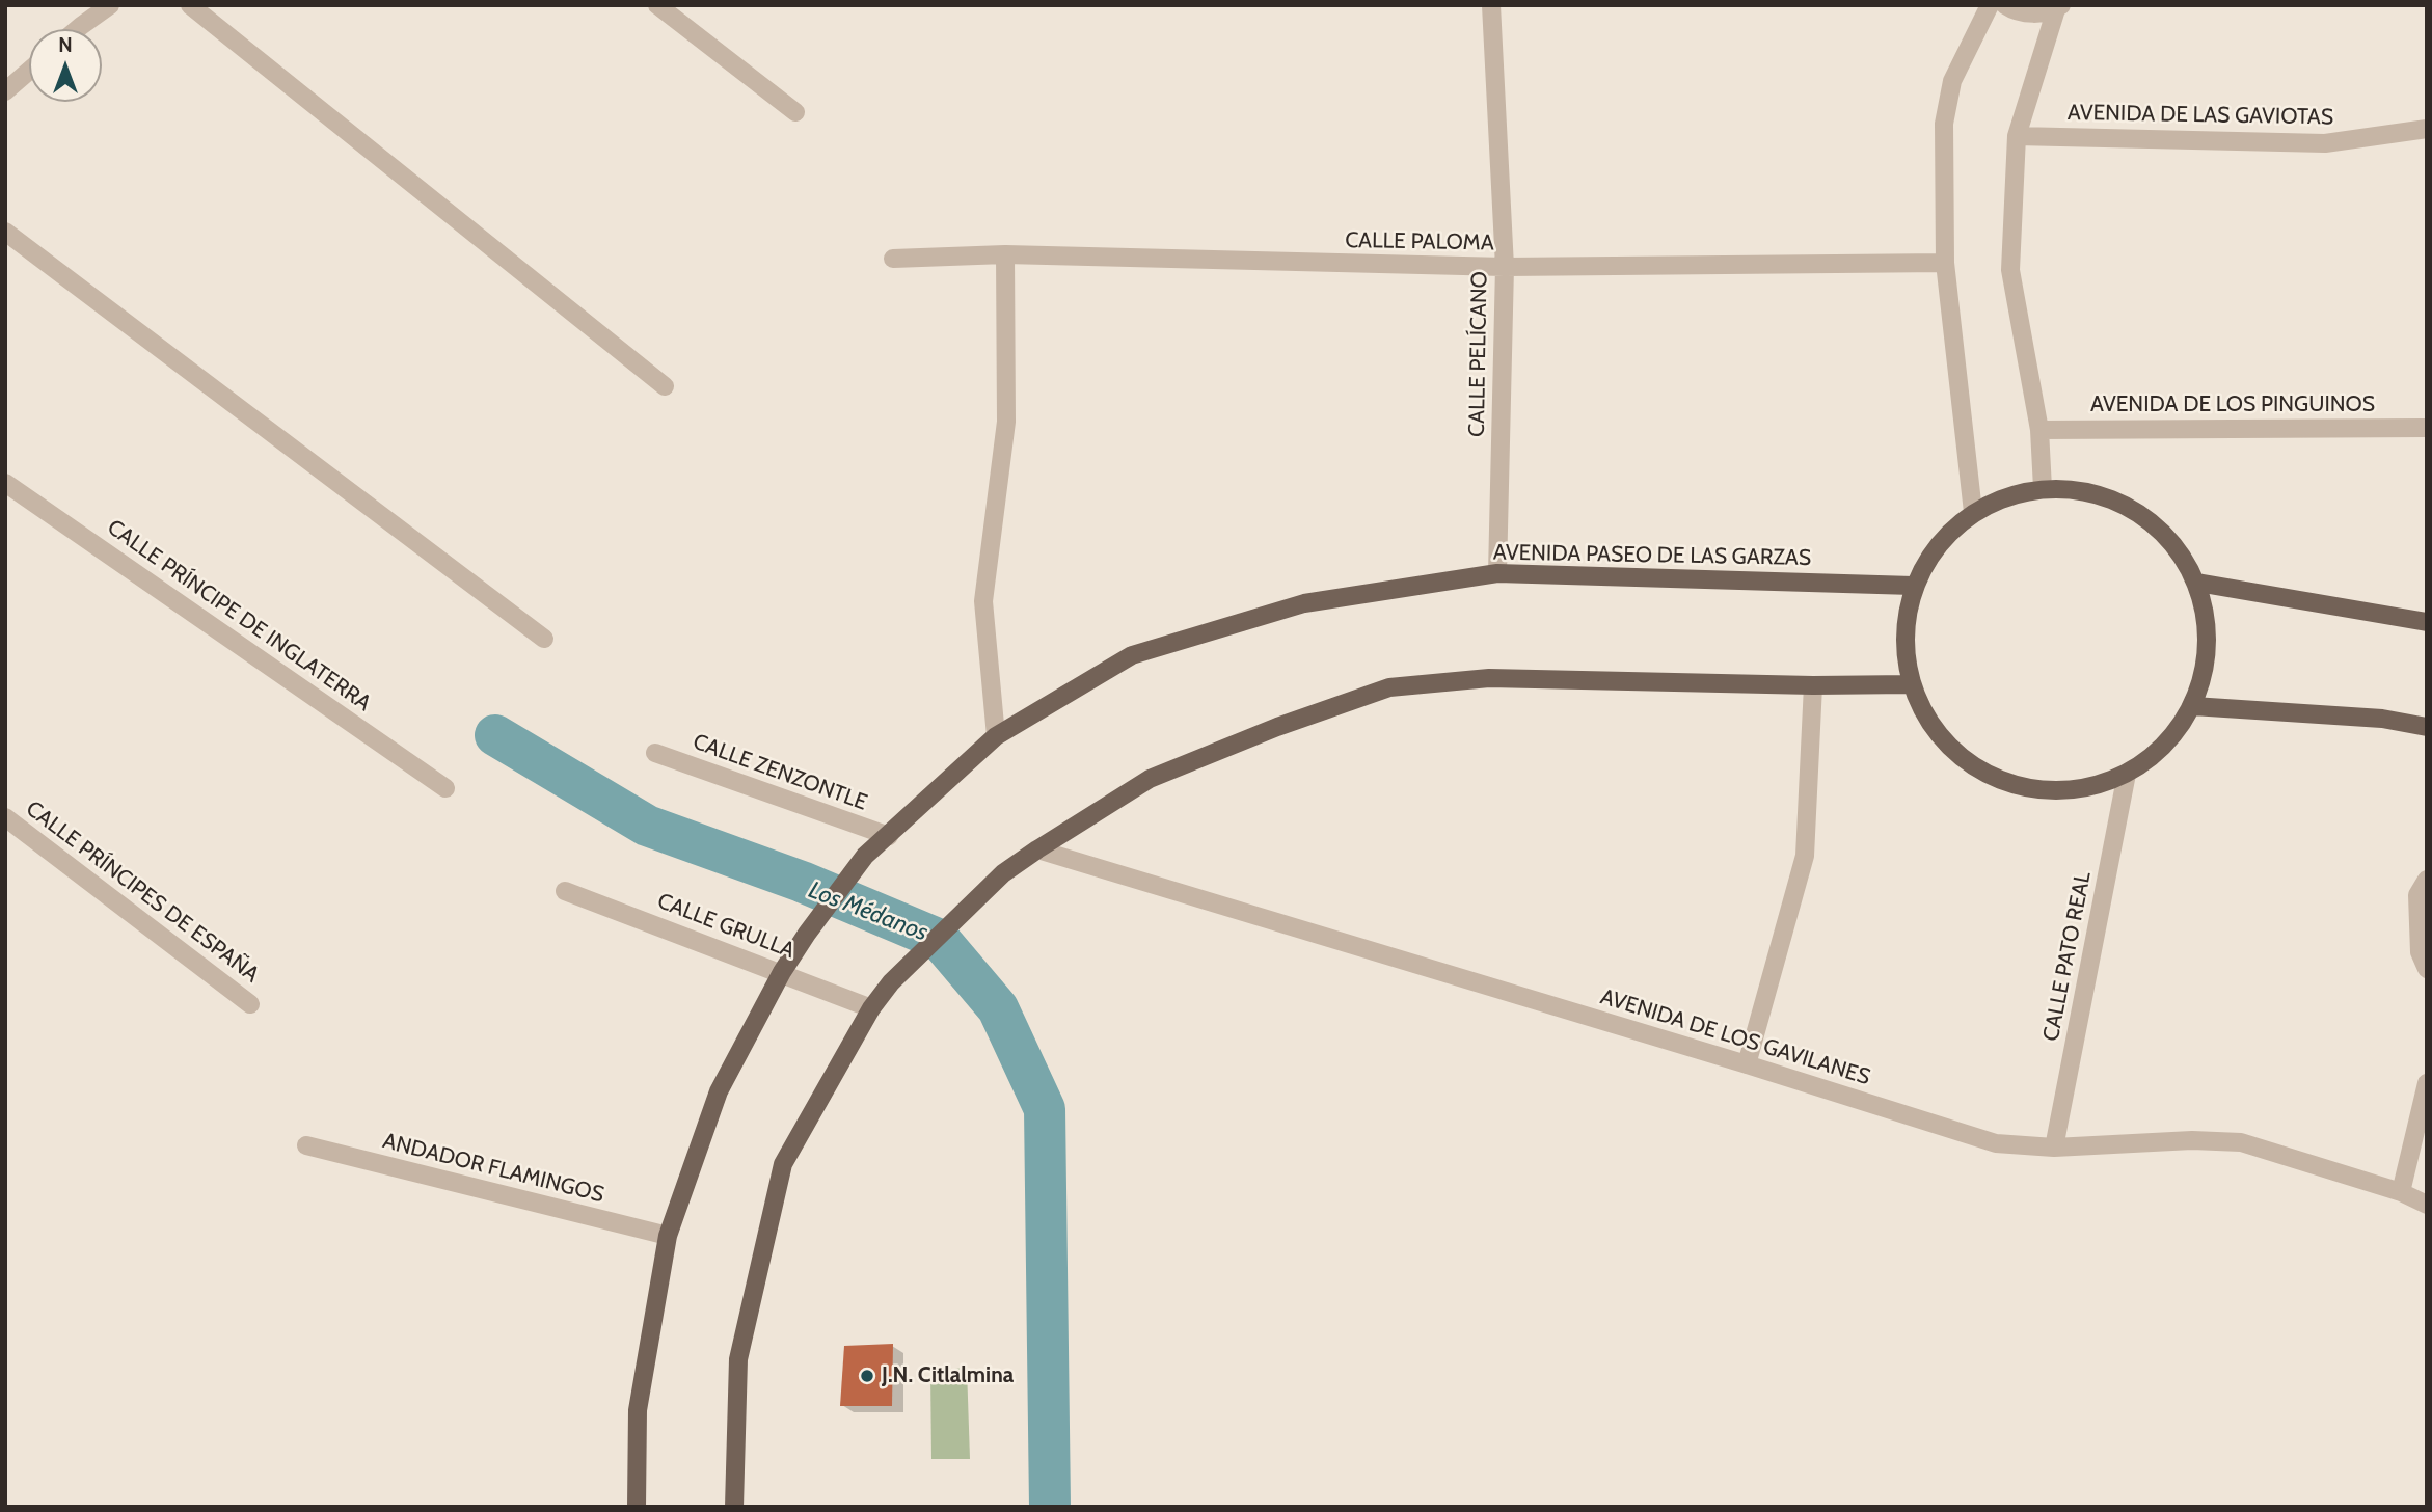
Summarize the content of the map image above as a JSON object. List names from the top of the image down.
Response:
{
  "streets": {
    "main road": ["AVENIDA PASEO DE LAS GARZAS"],
    "street": [
      "AVENIDA DE LAS GAVIOTAS",
      "CALLE PALOMA",
      "CALLE PELÍCANO",
      "AVENIDA DE LOS PINGUINOS",
      "CALLE PRÍNCIPE DE INGLATERRA",
      "CALLE ZENZONTLE",
      "CALLE PRÍNCIPES DE ESPAÑA",
      "CALLE GRULLA",
      "CALLE PATO REAL",
      "AVENIDA DE LOS GAVILANES",
      "ANDADOR FLAMINGOS"
    ]
  },
  "crossings": [
    ["CALLE PALOMA", "CALLE PELÍCANO"],
    ["CALLE PELÍCANO", "AVENIDA PASEO DE LAS GARZAS"],
    ["AVENIDA PASEO DE LAS GARZAS", "CALLE ZENZONTLE"],
    ["AVENIDA PASEO DE LAS GARZAS", "CALLE GRULLA"],
    ["AVENIDA PASEO DE LAS GARZAS", "ANDADOR FLAMINGOS"],
    ["CALLE PATO REAL", "AVENIDA DE LOS GAVILANES"]
  ],
  "water": ["Los Médanos"],
  "places": ["J.N. Citlalmina"],
  "north": "top"
}
